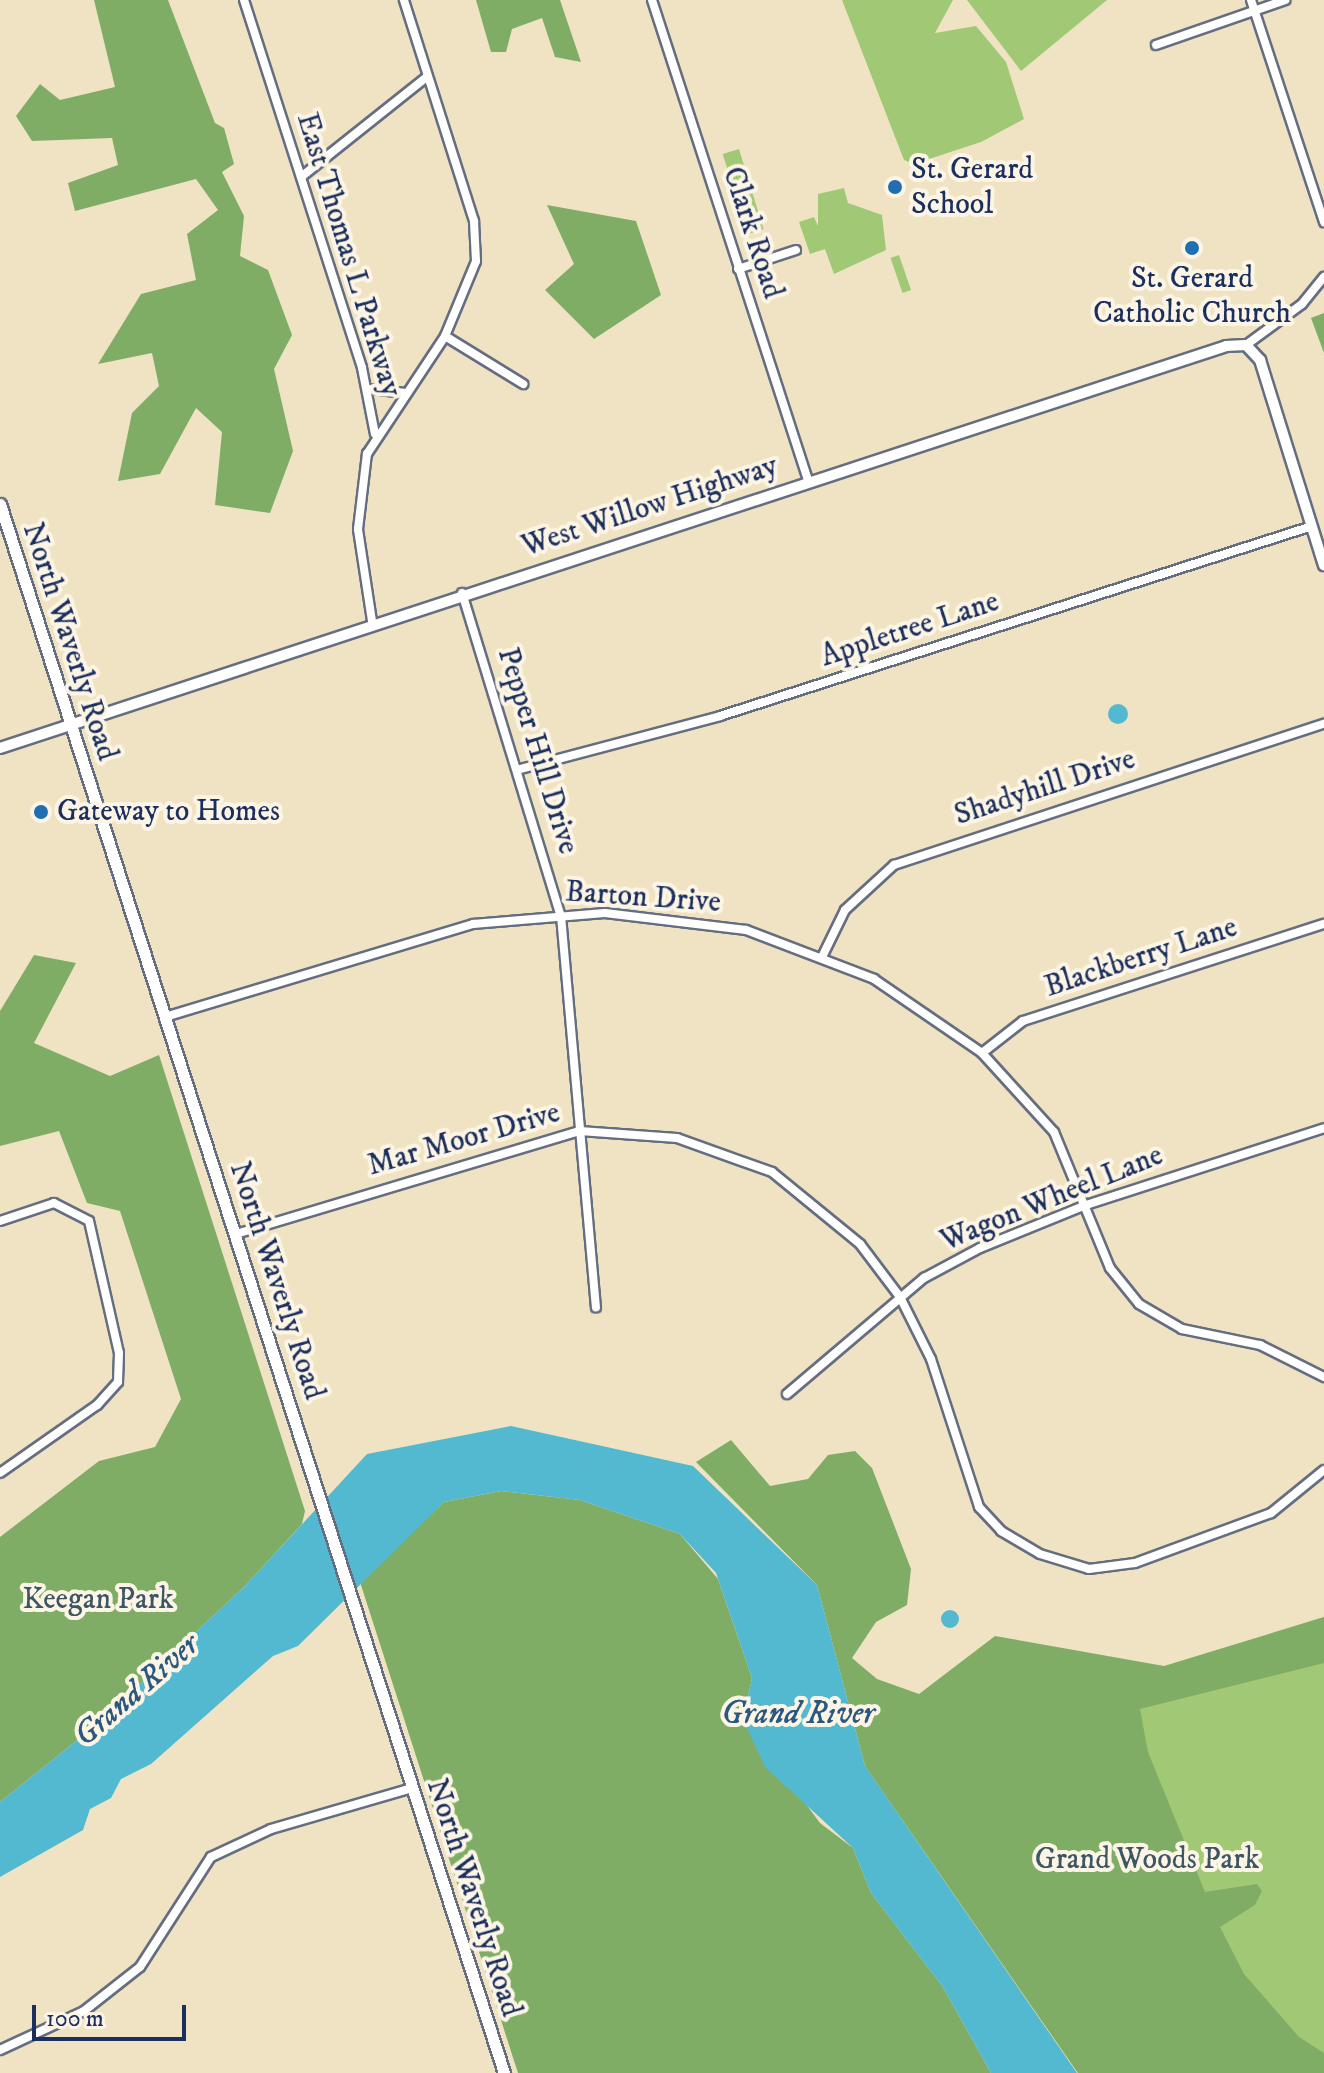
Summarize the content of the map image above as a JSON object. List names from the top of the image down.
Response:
{
  "streets": {
    "main road": ["North Waverly Road"],
    "street": [
      "Clark Road",
      "East Thomas L Parkway",
      "West Willow Highway",
      "Appletree Lane",
      "Pepper Hill Drive",
      "Shadyhill Drive",
      "Barton Drive",
      "Blackberry Lane",
      "Mar Moor Drive",
      "Wagon Wheel Lane"
    ]
  },
  "crossings": [
    ["Clark Road", "West Willow Highway"],
    ["East Thomas L Parkway", "West Willow Highway"],
    ["West Willow Highway", "North Waverly Road"],
    ["West Willow Highway", "Pepper Hill Drive"],
    ["Appletree Lane", "Pepper Hill Drive"],
    ["North Waverly Road", "Barton Drive"],
    ["North Waverly Road", "Mar Moor Drive"],
    ["Pepper Hill Drive", "Barton Drive"],
    ["Pepper Hill Drive", "Mar Moor Drive"],
    ["Shadyhill Drive", "Barton Drive"],
    ["Barton Drive", "Blackberry Lane"],
    ["Barton Drive", "Wagon Wheel Lane"],
    ["Mar Moor Drive", "Wagon Wheel Lane"]
  ],
  "water": ["Grand River"],
  "parks": ["Keegan Park", "Grand Woods Park"],
  "places": ["St. Gerard School", "St. Gerard Catholic Church", "Gateway to Homes"],
  "scale_bar": "100 m"
}
